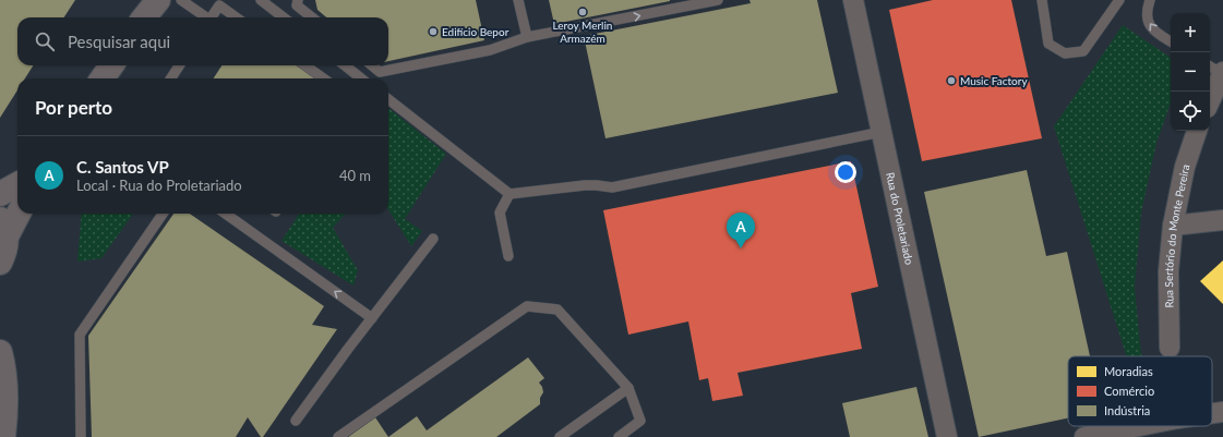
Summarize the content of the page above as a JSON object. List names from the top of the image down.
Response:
{
  "streets": {
    "street": ["Rua do Proletariado", "Rua Sertório do Monte Pereira"]
  },
  "places": ["Leroy Merlin Armazém", "Edifício Bepor", "Music Factory"],
  "legend": ["Moradias", "Comércio", "Indústria"],
  "page": {
    "map_buttons": ["+", "−"],
    "search": "Pesquisar aqui",
    "heading": "Por perto",
    "list": [
      {
        "mark": "A",
        "name": "C. Santos VP",
        "note": "Local · Rua do Proletariado",
        "value": "40 m"
      }
    ],
    "pins": "A"
  }
}
